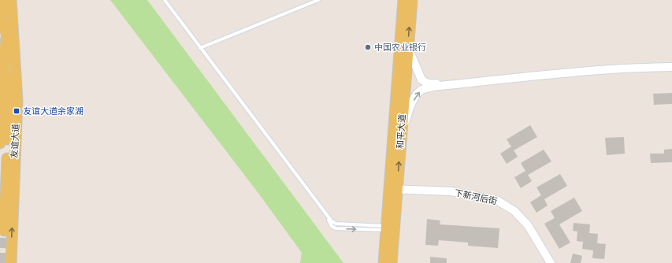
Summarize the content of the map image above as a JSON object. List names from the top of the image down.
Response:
{
  "streets": {
    "main road": ["和平大道", "友谊大道"],
    "street": ["下新河后街"]
  },
  "crossings": [
    ["和平大道", "下新河后街"]
  ],
  "places": {
    "other": ["中国农业银行"],
    "transit": ["友谊大道余家湖"]
  }
}
